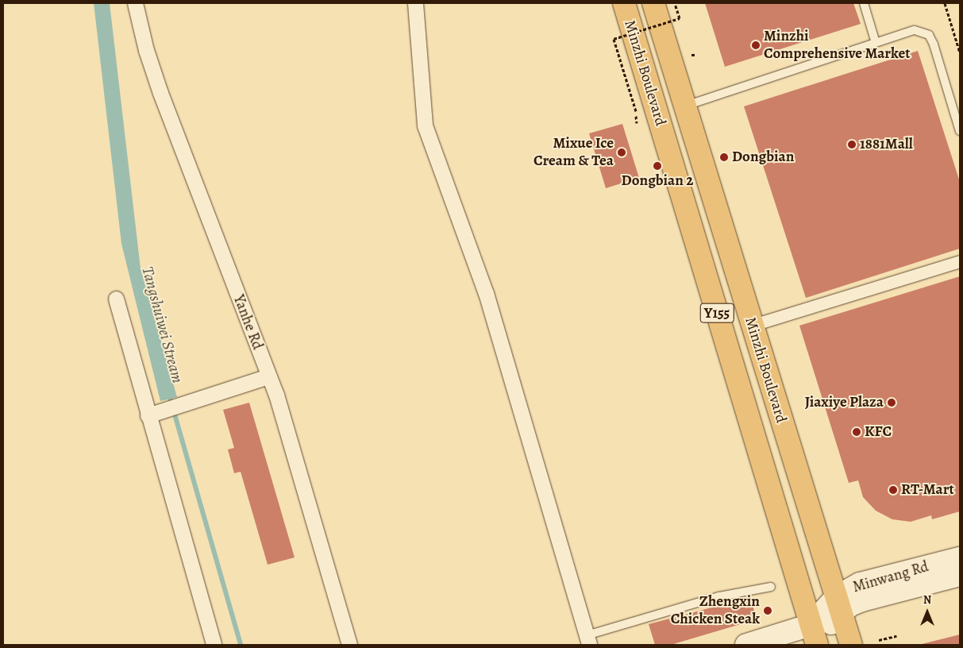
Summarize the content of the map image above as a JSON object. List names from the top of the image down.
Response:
{
  "streets": {
    "main road": ["Minzhi Boulevard", "Y155", "Minwang Rd"],
    "street": ["Yanhe Rd"]
  },
  "crossings": [
    ["Minzhi Boulevard", "Minwang Rd"]
  ],
  "water": ["Tangshuiwei Stream"],
  "places": [
    "Minzhi Comprehensive Market",
    "1881Mall",
    "Mixue Ice Cream & Tea",
    "Dongbian",
    "Dongbian 2",
    "Jiaxiye Plaza",
    "KFC",
    "RT-Mart",
    "Zhengxin Chicken Steak"
  ],
  "north": "top"
}
